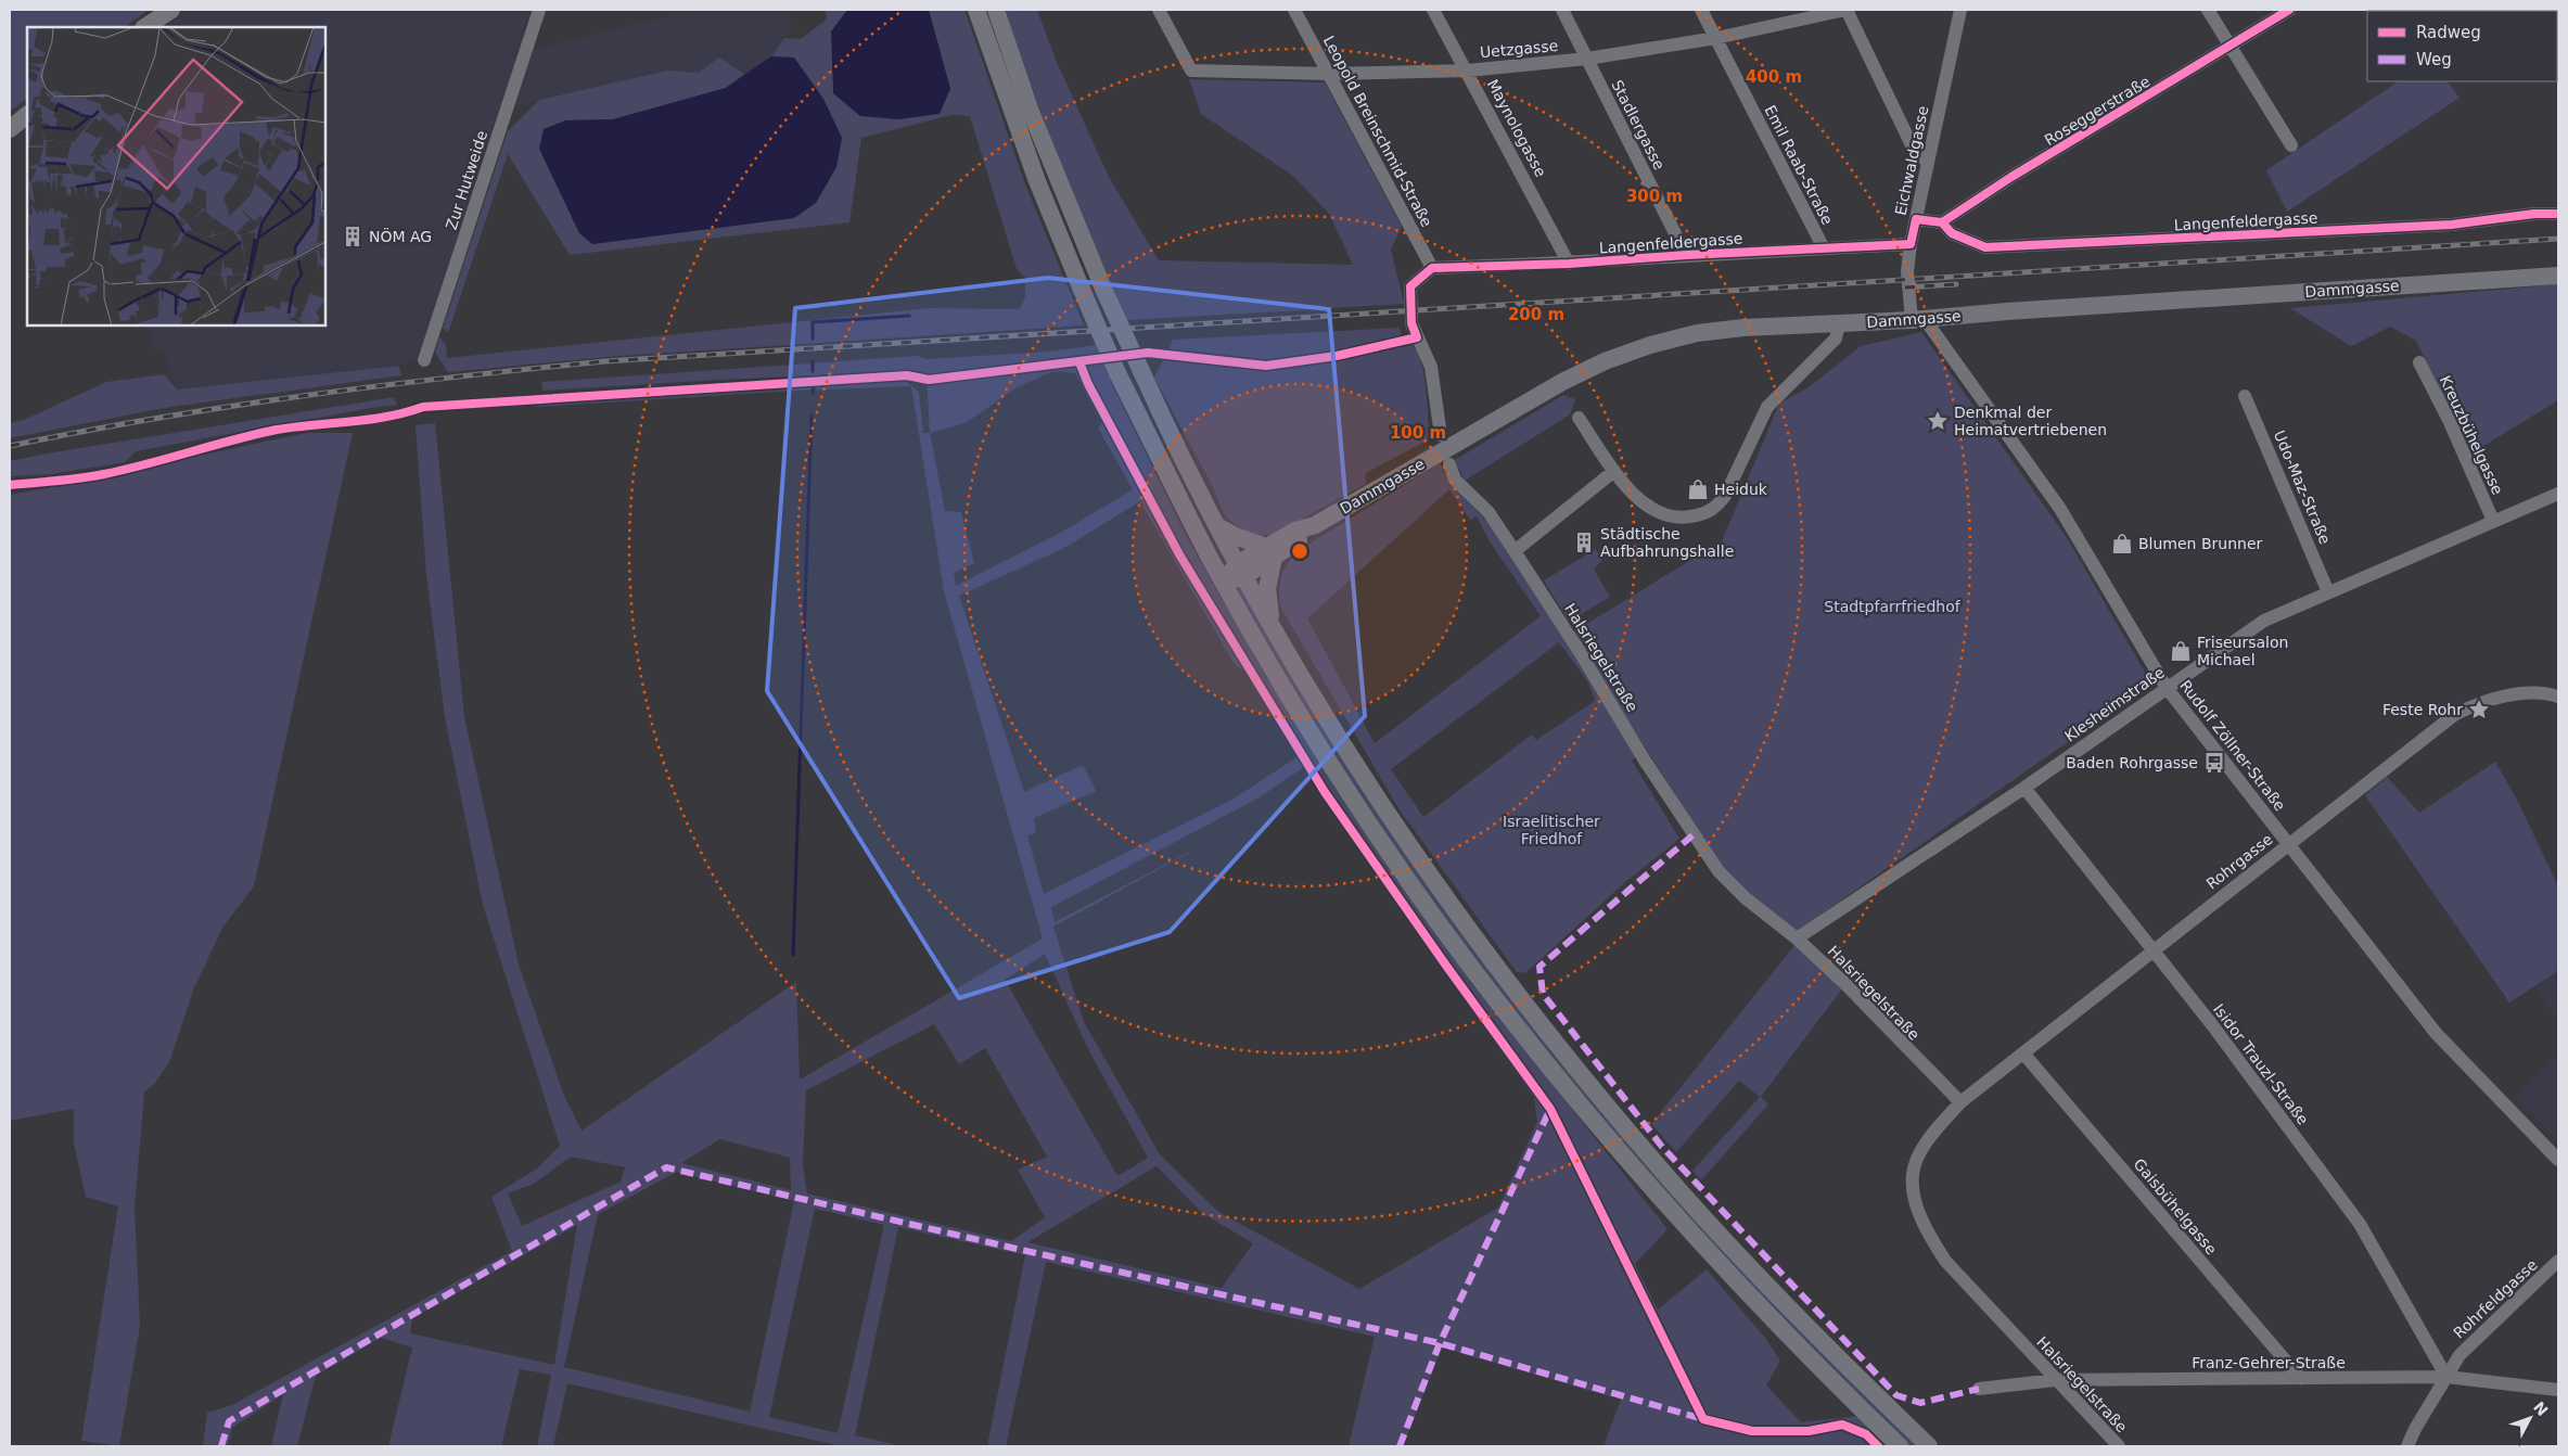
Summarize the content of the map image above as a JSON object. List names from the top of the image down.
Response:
{
  "streets": {
    "main road": ["Dammgasse"],
    "street": [
      "Uetzgasse",
      "Roseggerstraße",
      "Stadlergasse",
      "Maynologasse",
      "Leopold Breinschmid-Straße",
      "Eichwaldgasse",
      "Emil Raab-Straße",
      "Zur Hutweide",
      "Langenfeldergasse",
      "Kreuzbühelgasse",
      "Udo-Maz-Straße",
      "Halsriegelstraße",
      "Klesheimstraße",
      "Rudolf Zöllner-Straße",
      "Rohrgasse",
      "Isidor Trauzl-Straße",
      "Gaisbühelgasse",
      "Rohrfeldgasse",
      "Franz-Gehrer-Straße"
    ]
  },
  "crossings": [
    ["Uetzgasse", "Stadlergasse"],
    ["Uetzgasse", "Maynologasse"],
    ["Uetzgasse", "Leopold Breinschmid-Straße"],
    ["Uetzgasse", "Emil Raab-Straße"],
    ["Roseggerstraße", "Langenfeldergasse"],
    ["Stadlergasse", "Langenfeldergasse"],
    ["Maynologasse", "Langenfeldergasse"],
    ["Leopold Breinschmid-Straße", "Langenfeldergasse"],
    ["Eichwaldgasse", "Langenfeldergasse"],
    ["Eichwaldgasse", "Dammgasse"],
    ["Eichwaldgasse", "Rudolf Zöllner-Straße"],
    ["Emil Raab-Straße", "Langenfeldergasse"],
    ["Dammgasse", "Rudolf Zöllner-Straße"],
    ["Kreuzbühelgasse", "Klesheimstraße"],
    ["Udo-Maz-Straße", "Klesheimstraße"],
    ["Halsriegelstraße", "Klesheimstraße"],
    ["Halsriegelstraße", "Rohrgasse"],
    ["Halsriegelstraße", "Franz-Gehrer-Straße"],
    ["Klesheimstraße", "Rudolf Zöllner-Straße"],
    ["Klesheimstraße", "Isidor Trauzl-Straße"],
    ["Rudolf Zöllner-Straße", "Rohrgasse"],
    ["Rohrgasse", "Isidor Trauzl-Straße"],
    ["Rohrgasse", "Gaisbühelgasse"],
    ["Isidor Trauzl-Straße", "Rohrfeldgasse"],
    ["Isidor Trauzl-Straße", "Franz-Gehrer-Straße"],
    ["Gaisbühelgasse", "Franz-Gehrer-Straße"],
    ["Rohrfeldgasse", "Franz-Gehrer-Straße"]
  ],
  "parks": ["Stadtpfarrfriedhof", "Israelitischer Friedhof"],
  "places": {
    "building": ["NÖM AG", "Städtische Aufbahrungshalle"],
    "place": ["Denkmal der Heimatvertriebenen", "Feste Rohr"],
    "shop": ["Heiduk", "Blumen Brunner", "Friseursalon Michael"],
    "bus stop": ["Baden Rohrgasse"]
  },
  "legend": ["Radweg", "Weg"],
  "north": "top right",
  "rings": [
    "400 m",
    "300 m",
    "200 m",
    "100 m"
  ]
}
